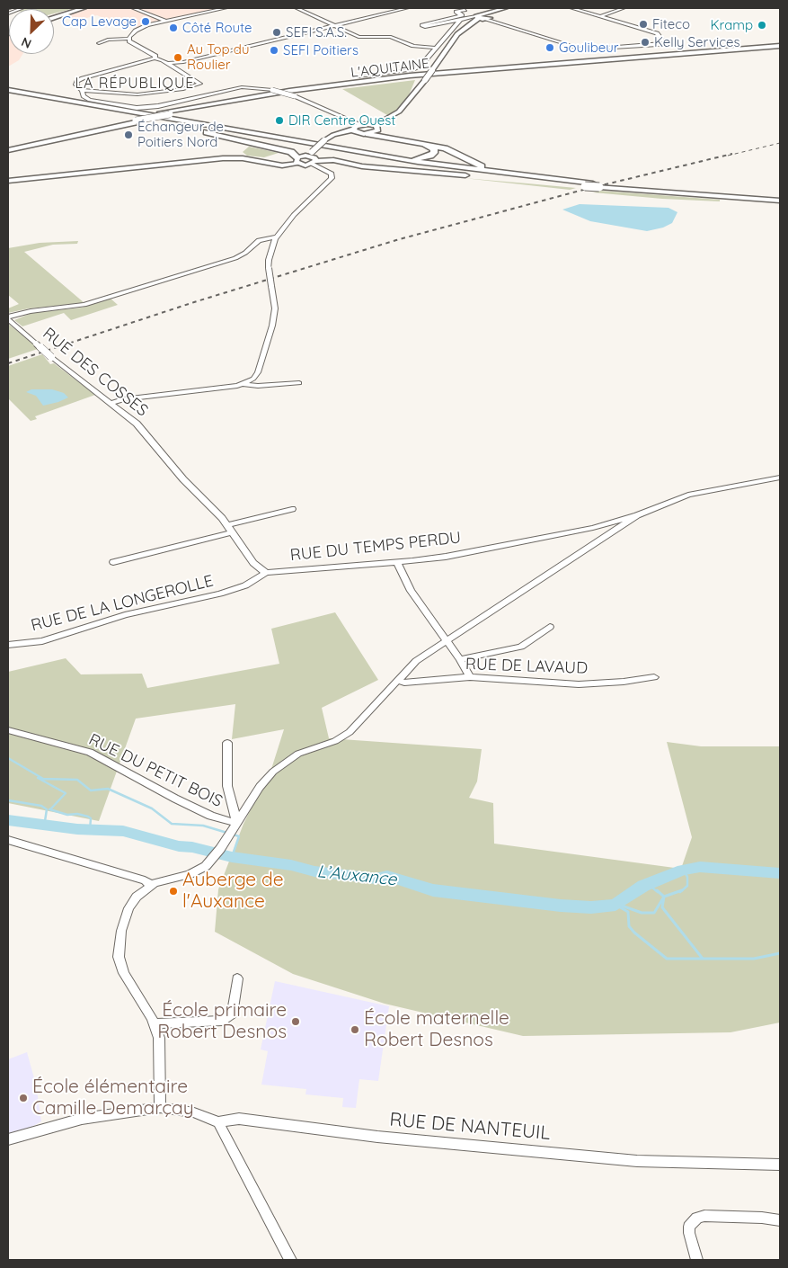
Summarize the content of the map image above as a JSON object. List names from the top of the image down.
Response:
{
  "streets": {
    "highway": ["L'AQUITAINE"],
    "street": [
      "RUE DES COSSES",
      "RUE DU TEMPS PERDU",
      "RUE DE LA LONGEROLLE",
      "RUE DE LAVAUD",
      "RUE DU PETIT BOIS",
      "RUE DE NANTEUIL"
    ]
  },
  "crossings": [
    ["RUE DES COSSES", "RUE DU TEMPS PERDU"],
    ["RUE DES COSSES", "RUE DE LA LONGEROLLE"],
    ["RUE DU TEMPS PERDU", "RUE DE LA LONGEROLLE"]
  ],
  "districts": ["LA RÉPUBLIQUE"],
  "water": ["L’Auxance"],
  "places": [
    "Cap Levage",
    "Fiteco",
    "Kramp",
    "Côté Route",
    "SEFI S.A.S.",
    "Kelly Services",
    "Goulibeur",
    "SEFI Poitiers",
    "Au Top du Roulier",
    "DIR Centre Ouest",
    "Échangeur de Poitiers Nord",
    "Auberge de l'Auxance",
    "École primaire Robert Desnos",
    "École maternelle Robert Desnos",
    "École élémentaire Camille Demarçay"
  ],
  "north": "bottom left"
}
